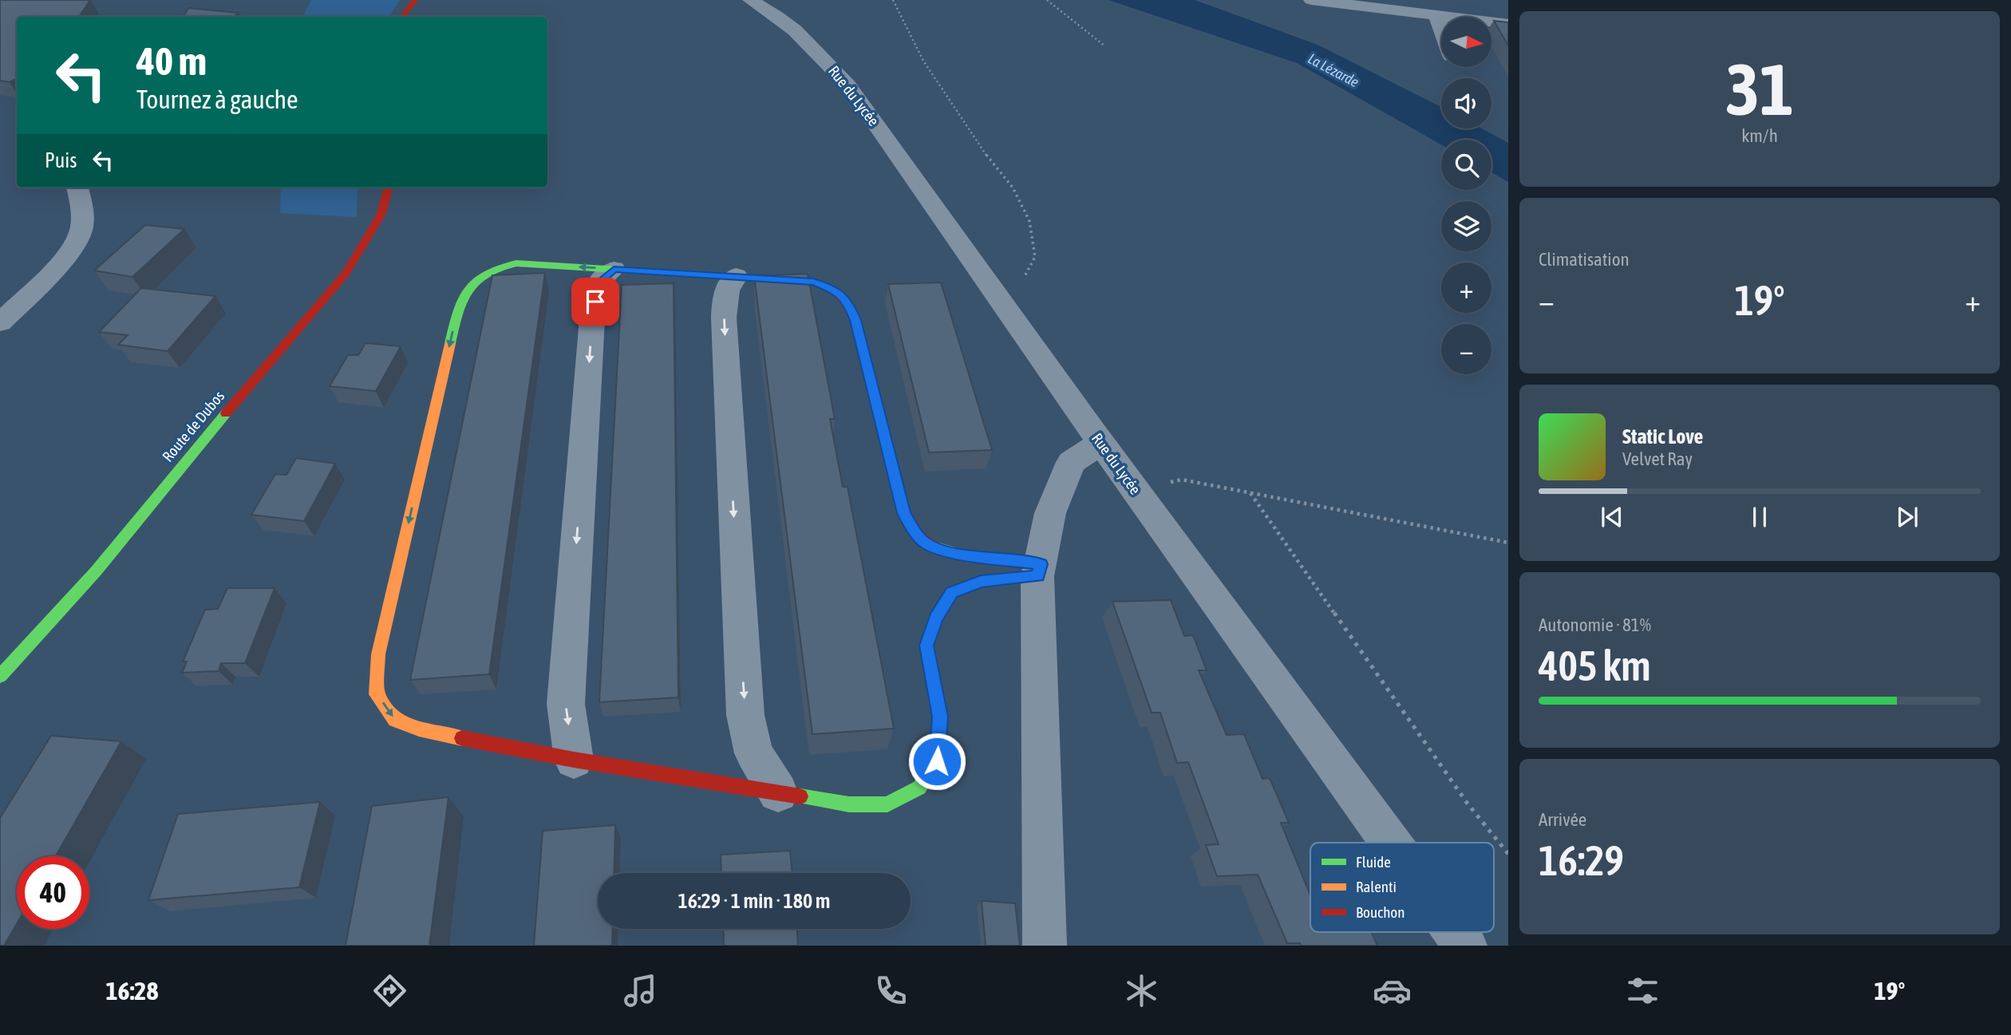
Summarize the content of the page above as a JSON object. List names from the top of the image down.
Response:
{
  "streets": {
    "street": ["Rue du Lycée", "Route de Dubos"]
  },
  "water": ["La Lézarde"],
  "legend": ["Fluide", "Ralenti", "Bouchon"],
  "north": "right",
  "page": {
    "tile": [
      ["31", "km/h"],
      "Climatisation",
      ["Autonomie · 81%", "405 km"],
      ["Arrivée", "16:29"]
    ],
    "map_buttons": ["+", "−"],
    "turn": ["40 m", "Tournez à gauche"],
    "then": "Puis",
    "heat": ["−", "19°", "+"],
    "song": ["Static Love", "Velvet Ray"],
    "limit": "40",
    "trip": "16:29 · 1 min · 180 m",
    "tabs": ["16:28", "19°"]
  }
}
